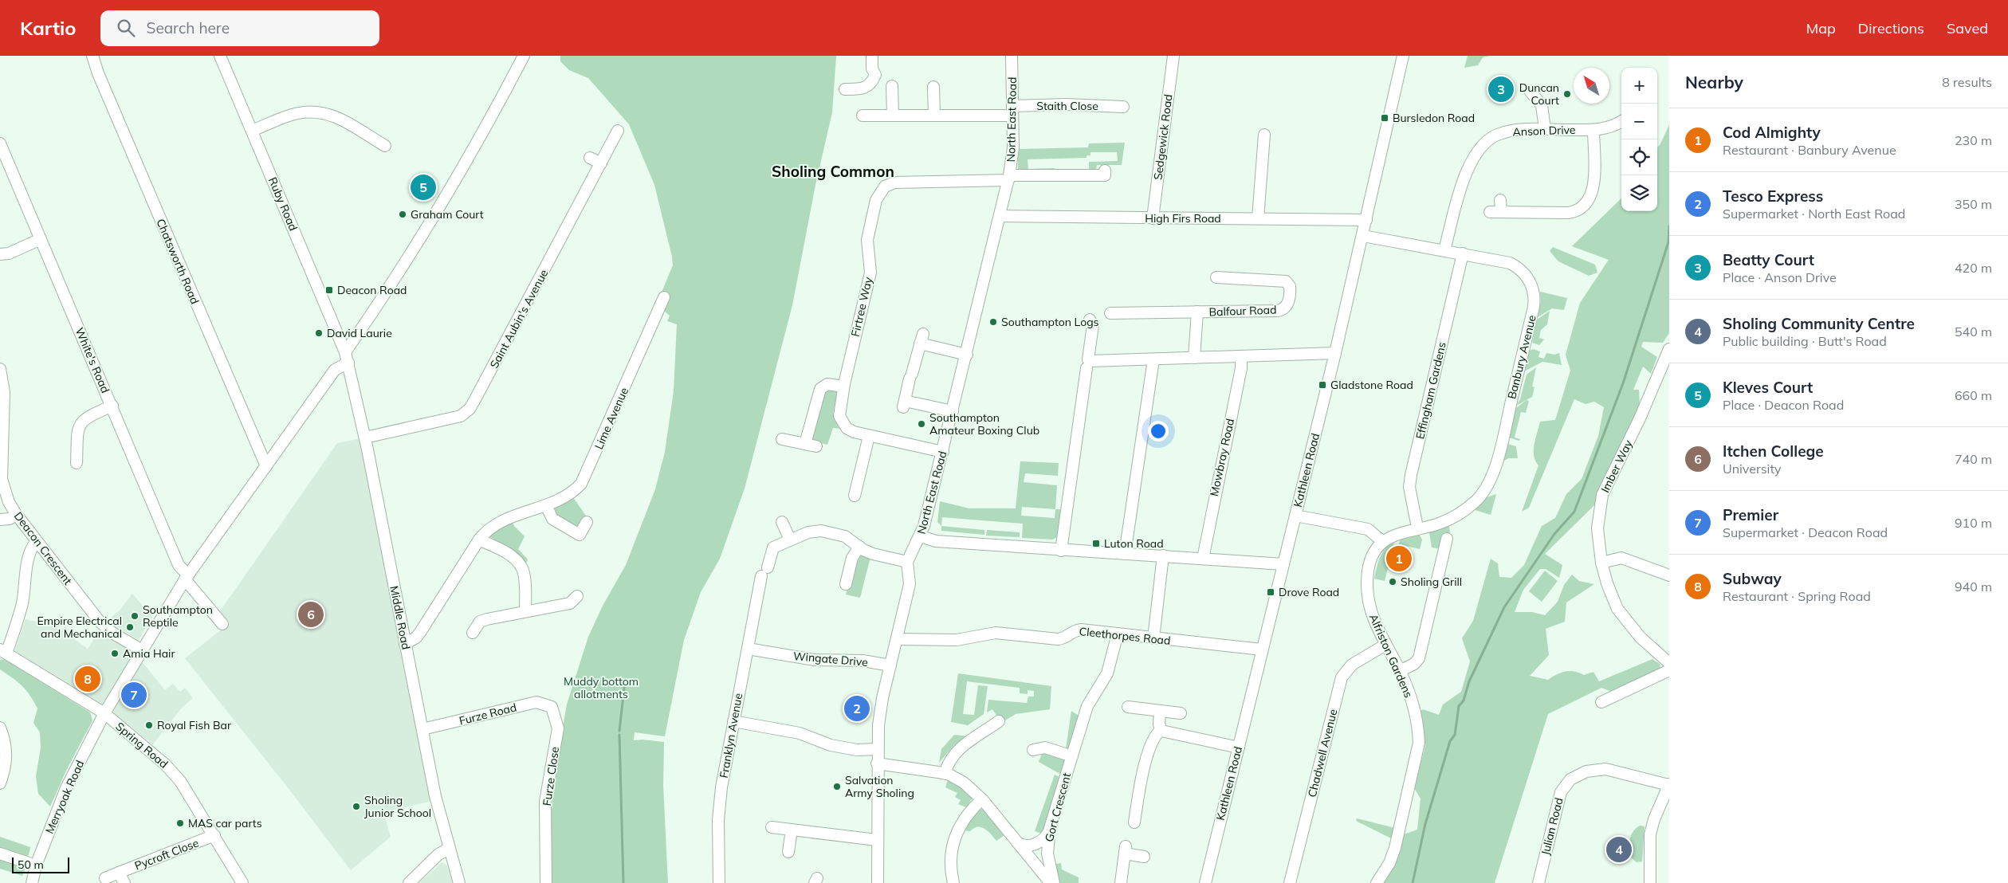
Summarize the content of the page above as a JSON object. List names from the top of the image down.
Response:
{
  "streets": {
    "street": [
      "Staith Close",
      "North East Road",
      "Anson Drive",
      "Sedgewick Road",
      "Ruby Road",
      "High Firs Road",
      "Chatsworth Road",
      "Firtree Way",
      "Balfour Road",
      "Saint Aubin's Avenue",
      "Banbury Avenue",
      "White's Road",
      "Effingham Gardens",
      "Lime Avenue",
      "Mowbray Road",
      "Imber Way",
      "Kathleen Road",
      "Deacon Crescent",
      "Middle Road",
      "Cleethorpes Road",
      "Alfriston Gardens",
      "Wingate Drive",
      "Furze Road",
      "Franklyn Avenue",
      "Spring Road",
      "Chadwell Avenue",
      "Furze Close",
      "Merryoak Road",
      "Gort Crescent",
      "Julian Road",
      "Pycroft Close"
    ]
  },
  "crossings": [
    ["Staith Close", "North East Road"],
    ["North East Road", "High Firs Road"],
    ["North East Road", "Firtree Way"],
    ["North East Road", "Franklyn Avenue"],
    ["Anson Drive", "Banbury Avenue"],
    ["Sedgewick Road", "High Firs Road"],
    ["Ruby Road", "Middle Road"],
    ["High Firs Road", "Kathleen Road"],
    ["Saint Aubin's Avenue", "Middle Road"],
    ["Banbury Avenue", "Effingham Gardens"],
    ["Banbury Avenue", "Kathleen Road"],
    ["Banbury Avenue", "Alfriston Gardens"],
    ["Lime Avenue", "Middle Road"],
    ["Kathleen Road", "Cleethorpes Road"],
    ["Middle Road", "Furze Road"],
    ["Cleethorpes Road", "Gort Crescent"],
    ["Alfriston Gardens", "Chadwell Avenue"],
    ["Wingate Drive", "Franklyn Avenue"],
    ["Furze Road", "Furze Close"],
    ["Spring Road", "Merryoak Road"],
    ["Spring Road", "Pycroft Close"]
  ],
  "districts": ["Sholing Common"],
  "parks": ["Muddy bottom allotments"],
  "places": {
    "other": [
      "Duncan Court",
      "Graham Court",
      "Southampton Logs",
      "David Laurie",
      "Southampton Amateur Boxing Club",
      "Sholing Grill",
      "Southampton Reptile",
      "Empire Electrical and Mechanical",
      "Amia Hair",
      "Royal Fish Bar",
      "Salvation Army Sholing",
      "Sholing Junior School",
      "MAS car parts"
    ],
    "transit": [
      "Bursledon Road",
      "Deacon Road",
      "Gladstone Road",
      "Luton Road",
      "Drove Road"
    ]
  },
  "scale_bar": "50 m",
  "north": "top left",
  "page": {
    "header": "Kartio",
    "search": "Search here",
    "nav": ["Map", "Directions", "Saved"],
    "heading": ["Nearby", "8 results"],
    "map_buttons": ["+", "−"],
    "pins": [
      "3",
      "5",
      "1",
      "6",
      "8",
      "7",
      "2",
      "4"
    ],
    "list": [
      {
        "mark": "1",
        "name": "Cod Almighty",
        "note": "Restaurant · Banbury Avenue",
        "value": "230 m"
      },
      {
        "mark": "2",
        "name": "Tesco Express",
        "note": "Supermarket · North East Road",
        "value": "350 m"
      },
      {
        "mark": "3",
        "name": "Beatty Court",
        "note": "Place · Anson Drive",
        "value": "420 m"
      },
      {
        "mark": "4",
        "name": "Sholing Community Centre",
        "note": "Public building · Butt's Road",
        "value": "540 m"
      },
      {
        "mark": "5",
        "name": "Kleves Court",
        "note": "Place · Deacon Road",
        "value": "660 m"
      },
      {
        "mark": "6",
        "name": "Itchen College",
        "note": "University",
        "value": "740 m"
      },
      {
        "mark": "7",
        "name": "Premier",
        "note": "Supermarket · Deacon Road",
        "value": "910 m"
      },
      {
        "mark": "8",
        "name": "Subway",
        "note": "Restaurant · Spring Road",
        "value": "940 m"
      }
    ],
    "scale": "50 m"
  }
}
